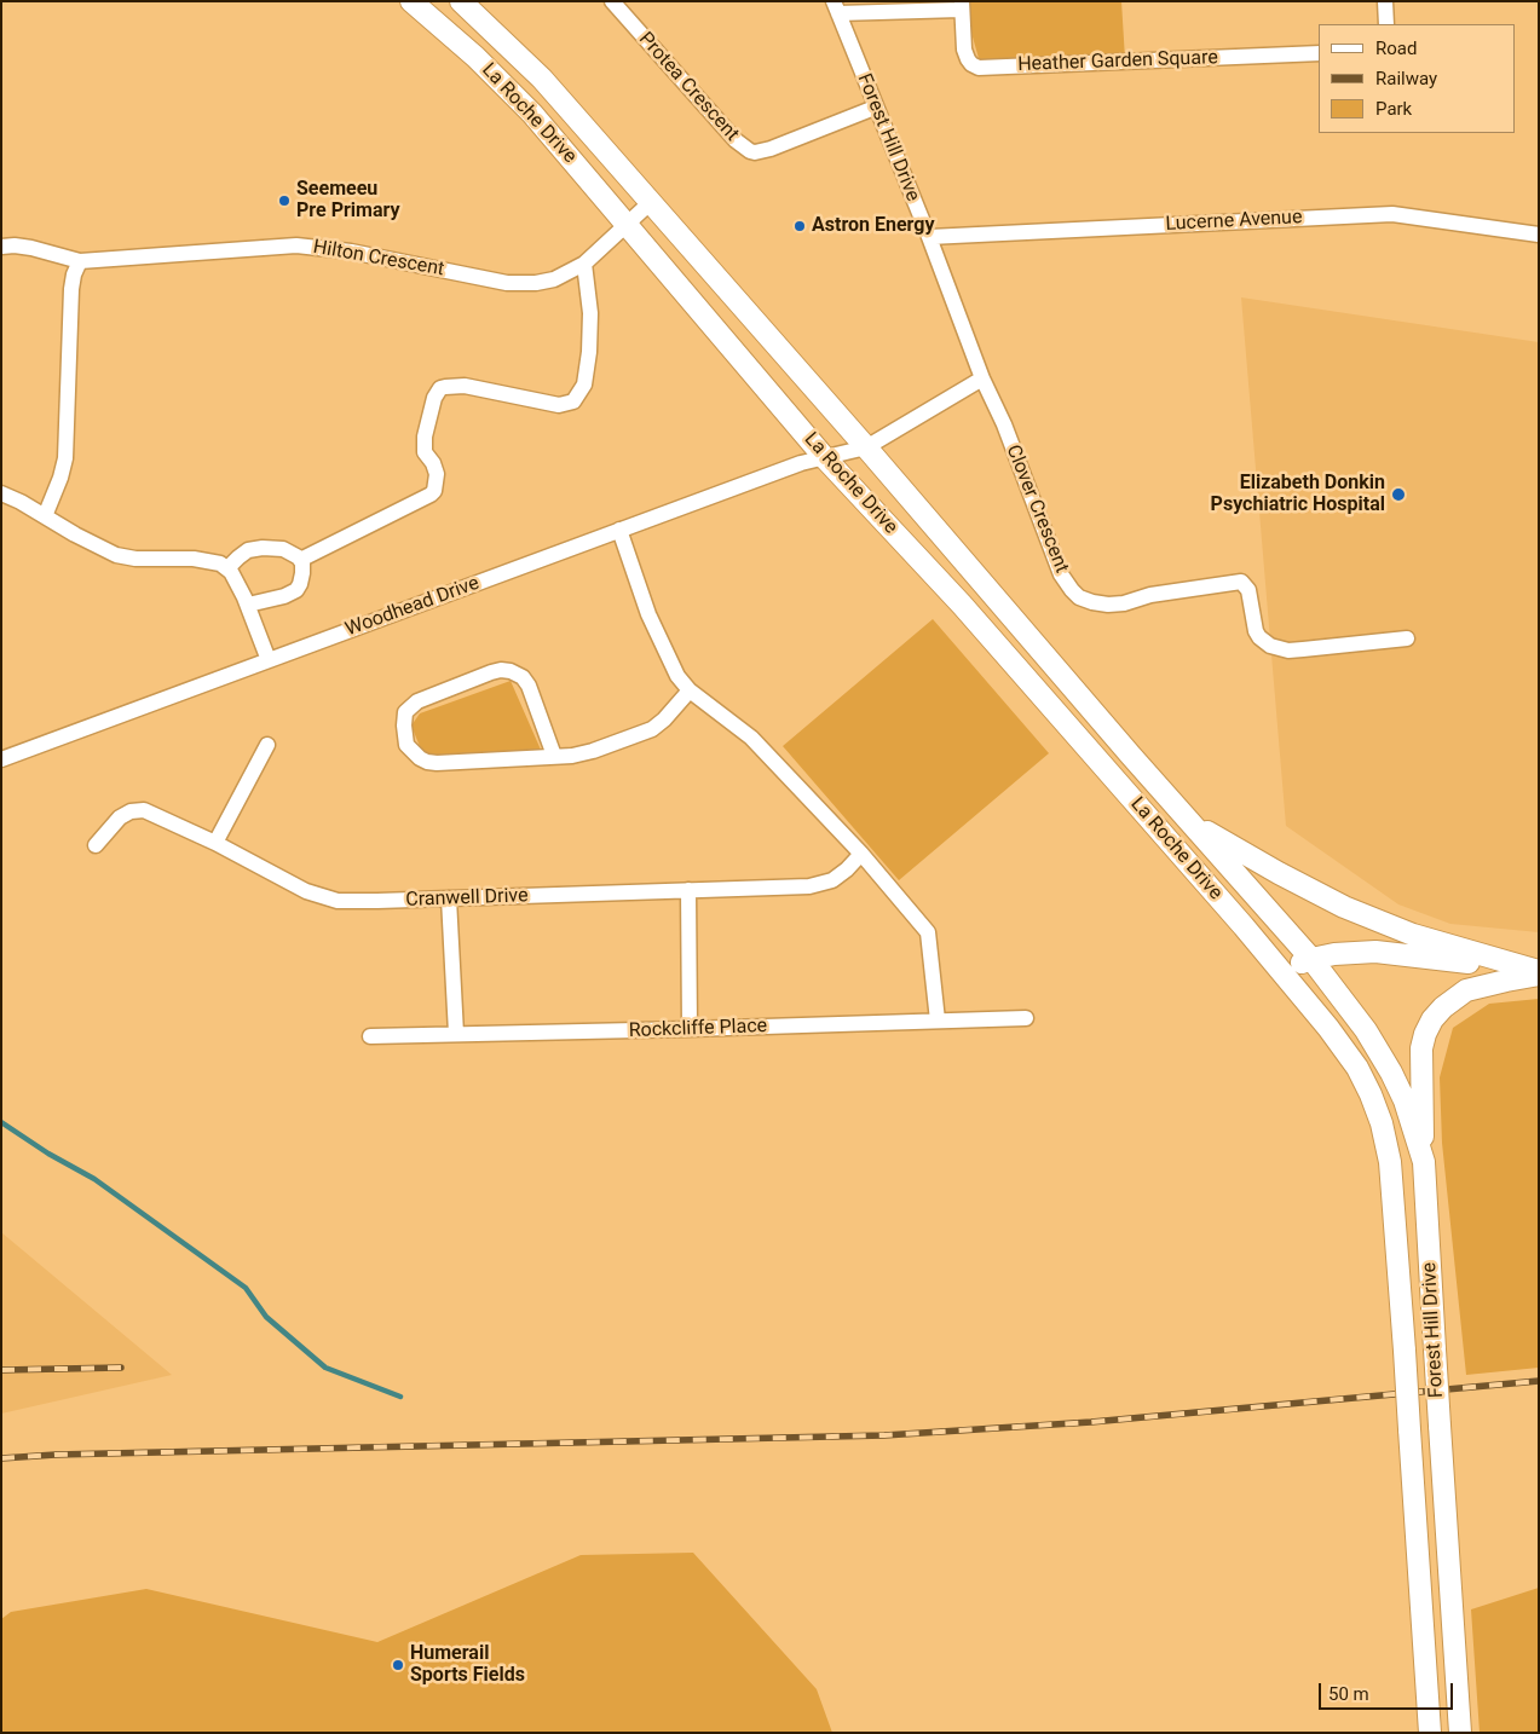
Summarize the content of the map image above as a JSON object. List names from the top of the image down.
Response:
{
  "streets": {
    "street": [
      "Heather Garden Square",
      "Protea Crescent",
      "La Roche Drive",
      "Forest Hill Drive",
      "Lucerne Avenue",
      "Hilton Crescent",
      "Clover Crescent",
      "Woodhead Drive",
      "Cranwell Drive",
      "Rockcliffe Place"
    ]
  },
  "crossings": [
    ["Heather Garden Square", "Forest Hill Drive"],
    ["Protea Crescent", "Forest Hill Drive"],
    ["La Roche Drive", "Forest Hill Drive"],
    ["La Roche Drive", "Hilton Crescent"],
    ["La Roche Drive", "Woodhead Drive"],
    ["Forest Hill Drive", "Lucerne Avenue"],
    ["Forest Hill Drive", "Clover Crescent"]
  ],
  "places": [
    "Seemeeu Pre Primary",
    "Astron Energy",
    "Elizabeth Donkin Psychiatric Hospital",
    "Humerail Sports Fields"
  ],
  "legend": ["Road", "Railway", "Park"],
  "scale_bar": "50 m"
}
